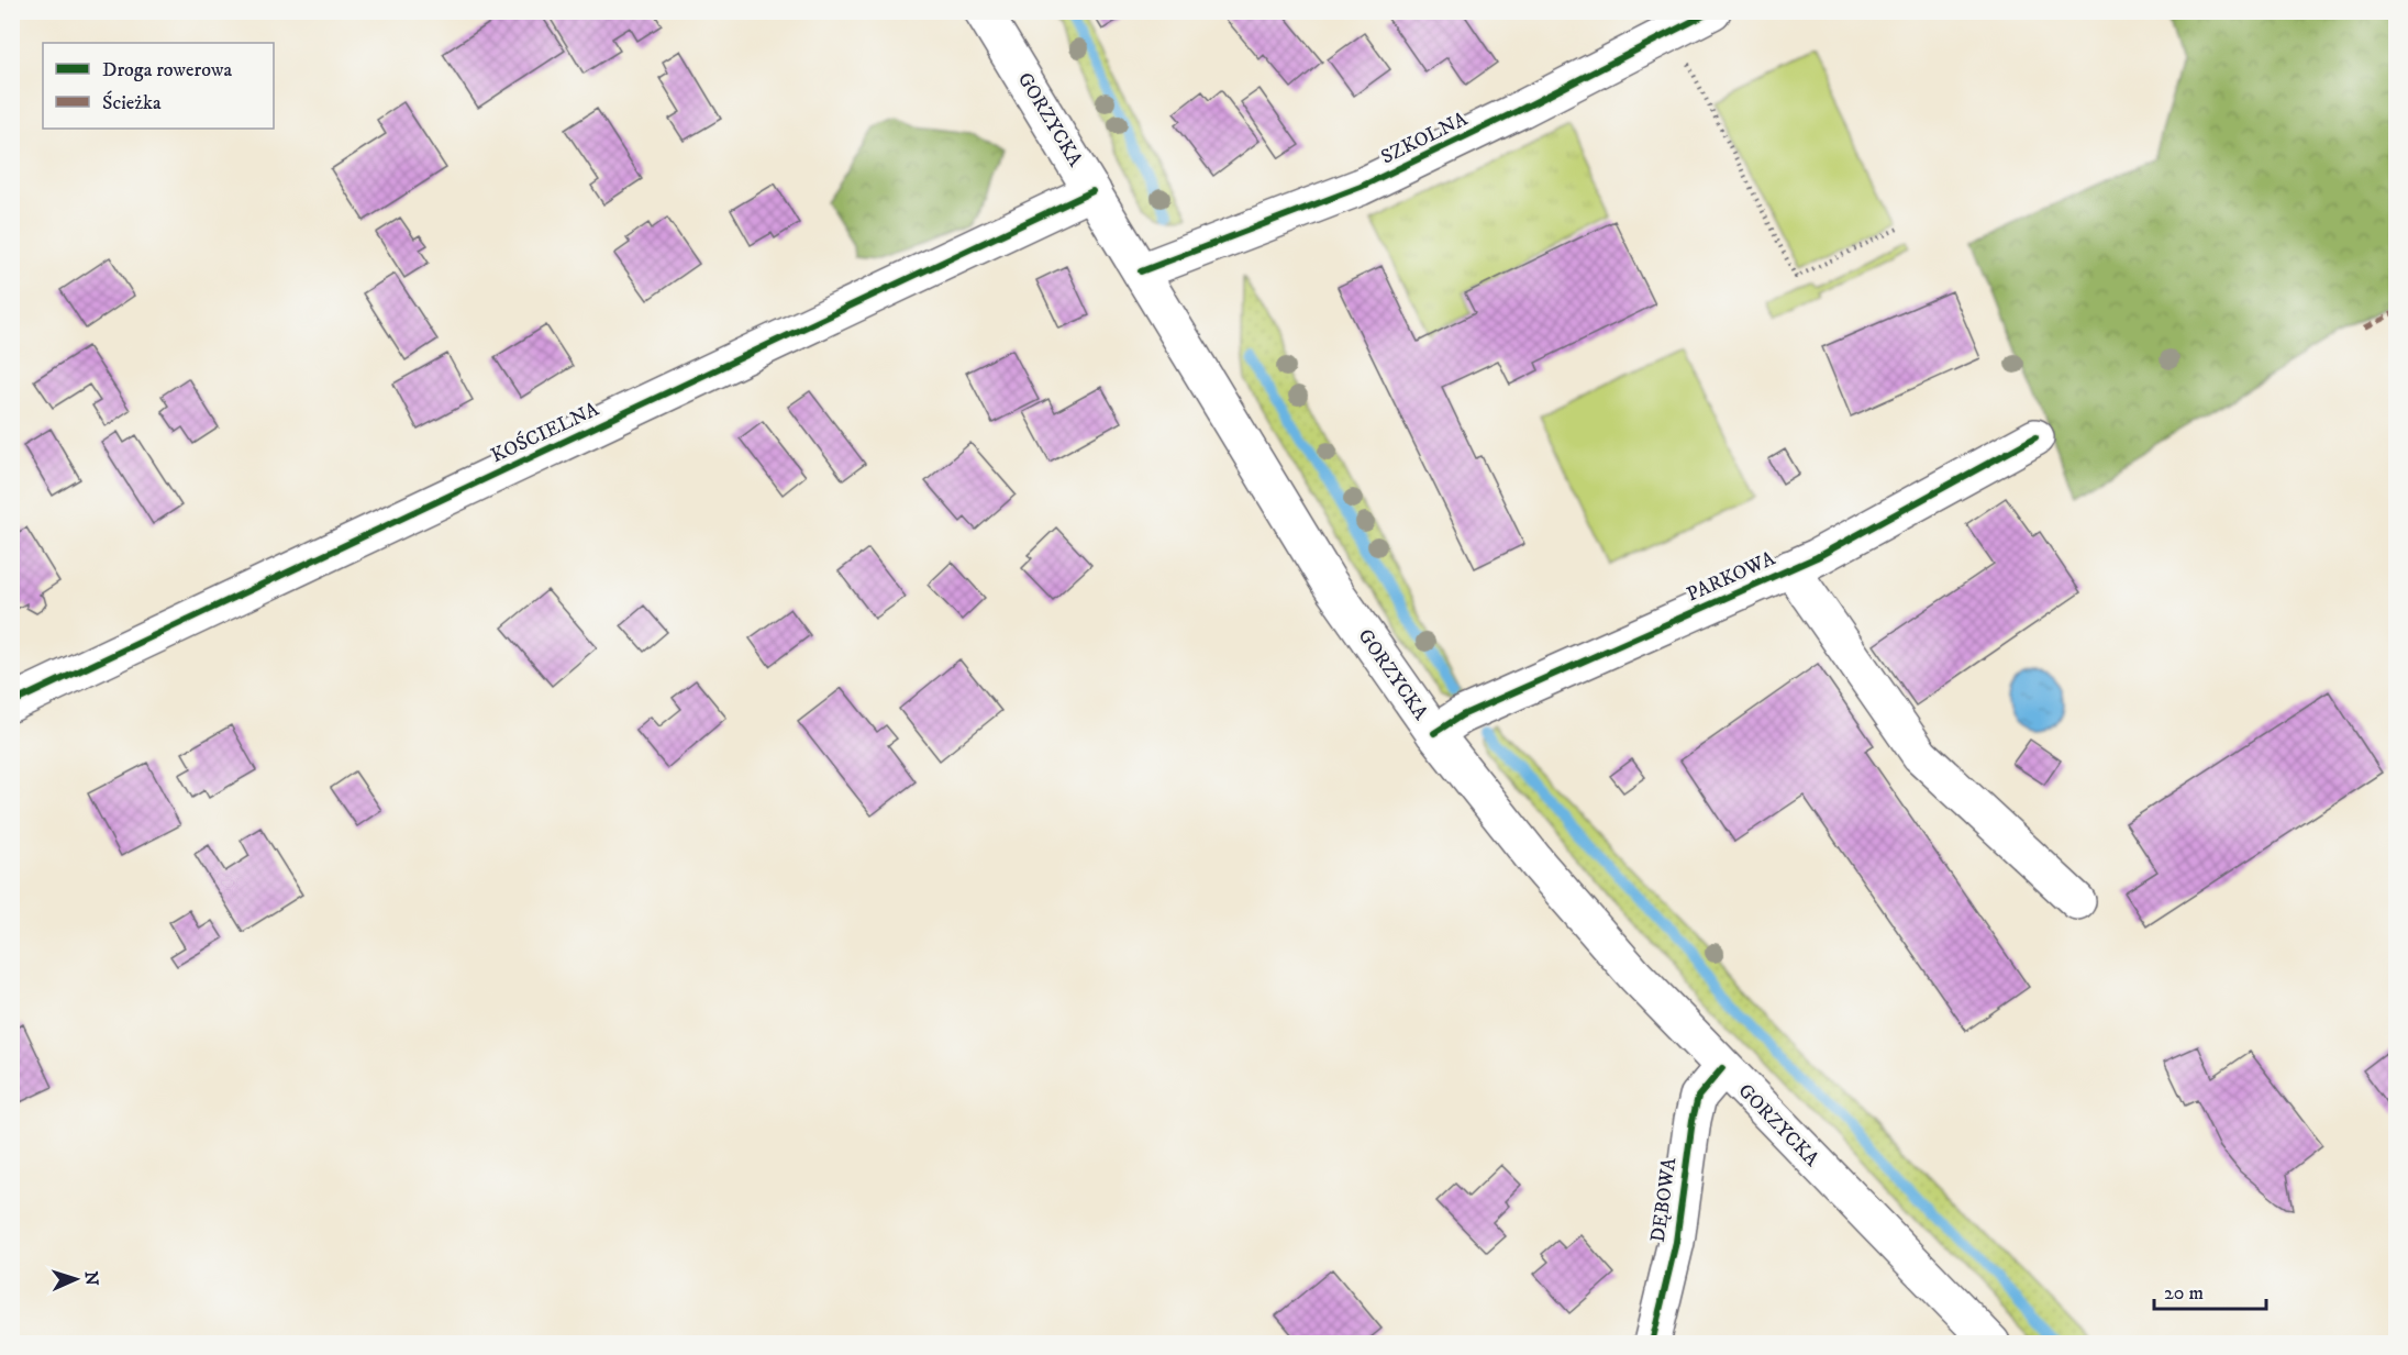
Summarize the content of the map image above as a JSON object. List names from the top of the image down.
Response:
{
  "streets": {
    "street": [
      "GORZYCKA",
      "SZKOLNA",
      "KOŚCIELNA",
      "PARKOWA",
      "DĘBOWA"
    ]
  },
  "crossings": [
    ["GORZYCKA", "SZKOLNA"],
    ["GORZYCKA", "KOŚCIELNA"],
    ["GORZYCKA", "PARKOWA"],
    ["GORZYCKA", "DĘBOWA"]
  ],
  "legend": ["Droga rowerowa", "Ścieżka"],
  "scale_bar": "20 m",
  "north": "right"
}
